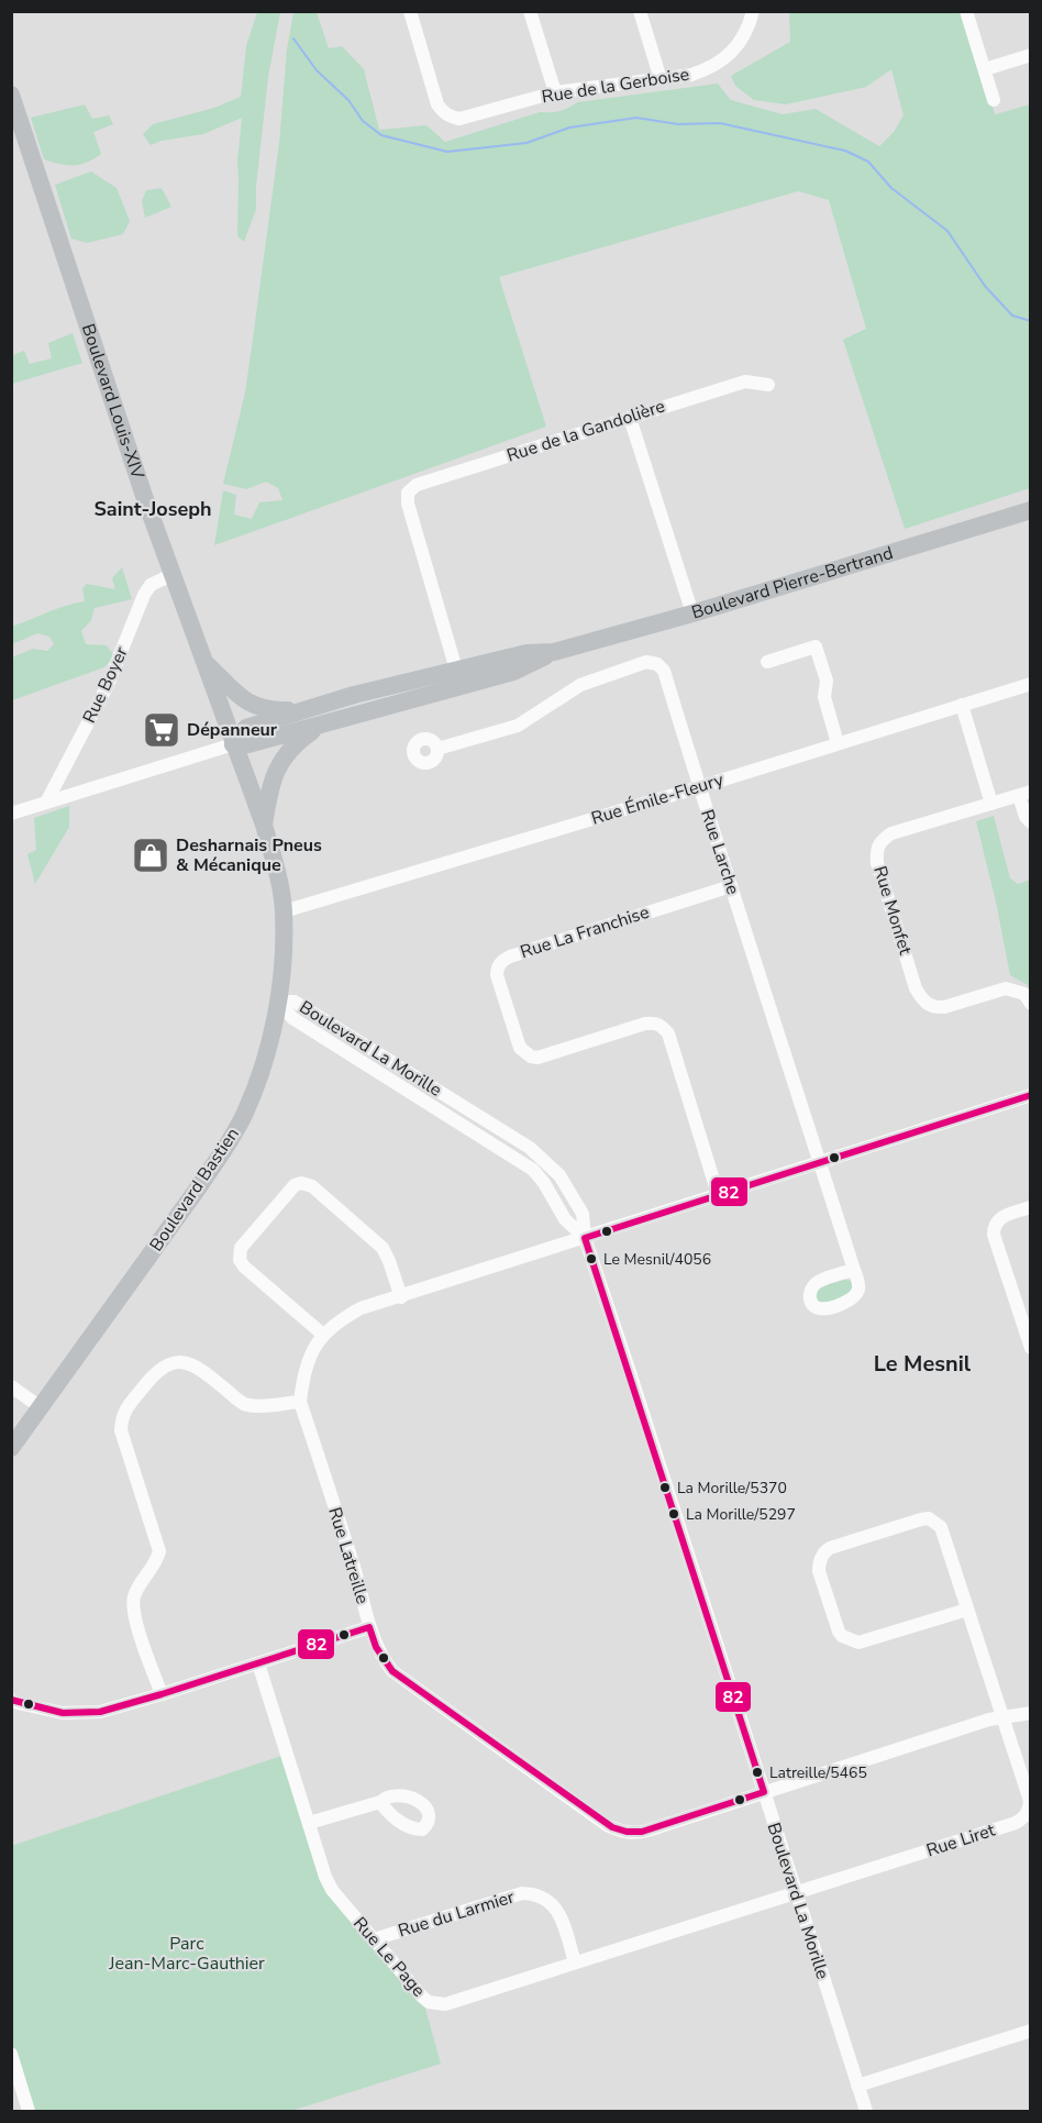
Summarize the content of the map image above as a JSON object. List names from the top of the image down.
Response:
{
  "streets": {
    "main road": ["Boulevard Louis-XIV", "Boulevard Pierre-Bertrand", "Boulevard Bastien"],
    "street": [
      "Rue de la Gerboise",
      "Rue de la Gandolière",
      "Rue Boyer",
      "Rue Émile-Fleury",
      "Rue Larche",
      "Rue Monfet",
      "Rue La Franchise",
      "Boulevard La Morille",
      "Rue Latreille",
      "Rue Liret",
      "Rue du Larmier",
      "Rue Le Page"
    ]
  },
  "crossings": [
    ["Boulevard Louis-XIV", "Boulevard Pierre-Bertrand"],
    ["Boulevard Louis-XIV", "Rue Boyer"],
    ["Boulevard Louis-XIV", "Boulevard Bastien"],
    ["Rue de la Gandolière", "Boulevard Pierre-Bertrand"],
    ["Boulevard Pierre-Bertrand", "Rue Boyer"],
    ["Boulevard Pierre-Bertrand", "Boulevard Bastien"],
    ["Rue Émile-Fleury", "Rue Larche"],
    ["Rue Émile-Fleury", "Boulevard Bastien"],
    ["Rue Larche", "Rue La Franchise"],
    ["Rue Larche", "Rue Latreille"],
    ["Rue La Franchise", "Rue Latreille"],
    ["Boulevard La Morille", "Boulevard Bastien"],
    ["Boulevard La Morille", "Rue Latreille"],
    ["Boulevard La Morille", "Rue Liret"],
    ["Boulevard La Morille", "Rue Le Page"],
    ["Rue Latreille", "Rue Liret"],
    ["Rue Liret", "Rue Le Page"],
    ["Rue du Larmier", "Rue Le Page"]
  ],
  "districts": ["Saint-Joseph", "Le Mesnil"],
  "parks": ["Parc Jean-Marc-Gauthier"],
  "places": {
    "supermarket": ["Dépanneur"],
    "shop": ["Desharnais Pneus & Mécanique"],
    "other": [
      "Le Mesnil/4056",
      "La Morille/5370",
      "La Morille/5297",
      "Latreille/5465"
    ]
  },
  "lines": ["transit line 82"]
}
